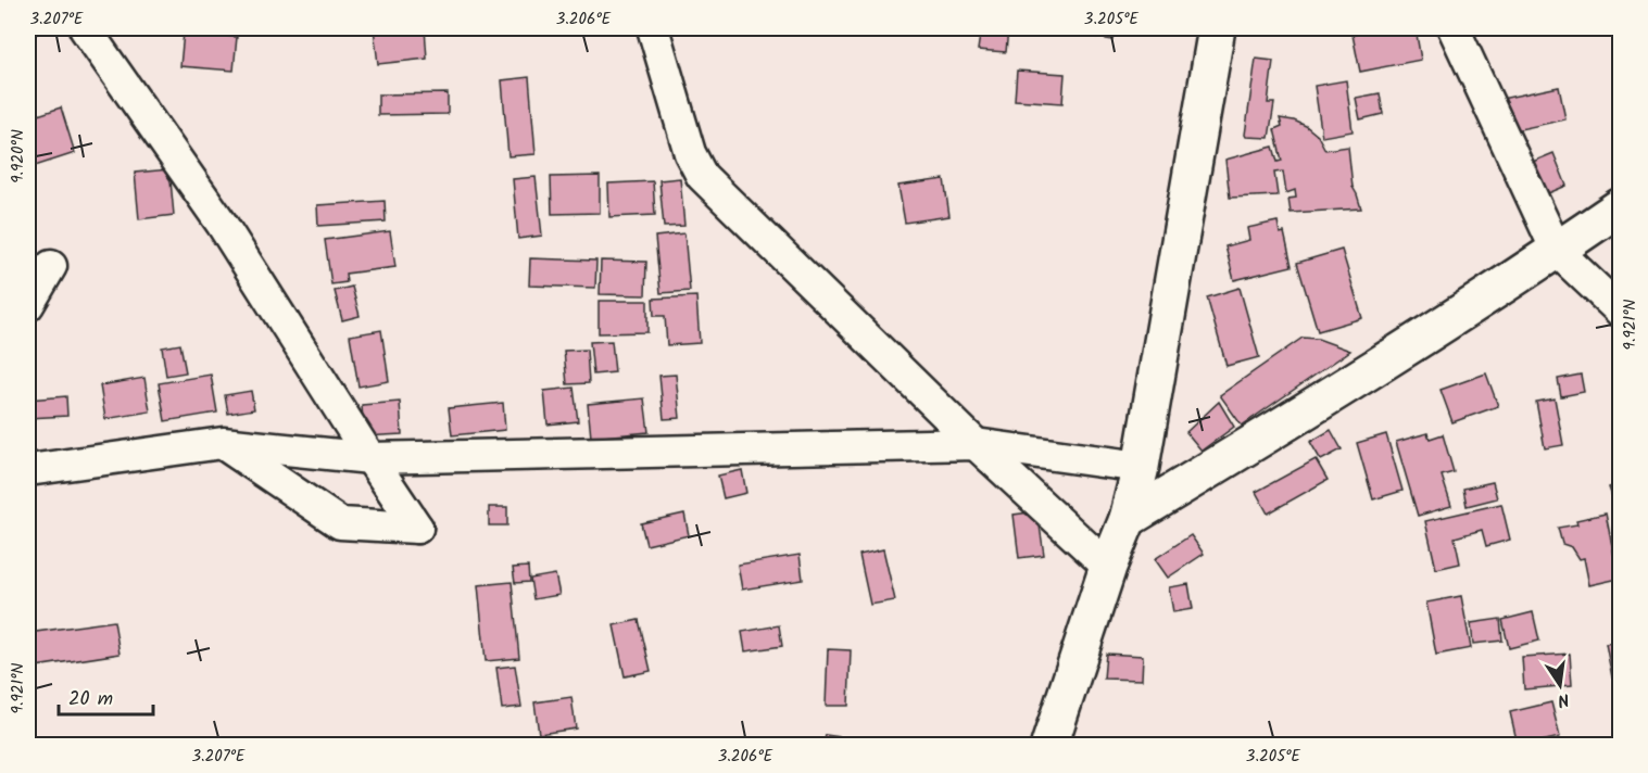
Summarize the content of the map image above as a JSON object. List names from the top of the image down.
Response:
{
  "scale_bar": "20 m",
  "north": "bottom",
  "coordinates": [
    "3.207°E",
    "3.206°E",
    "3.205°E",
    "9.920°N",
    "9.921°N"
  ]
}
